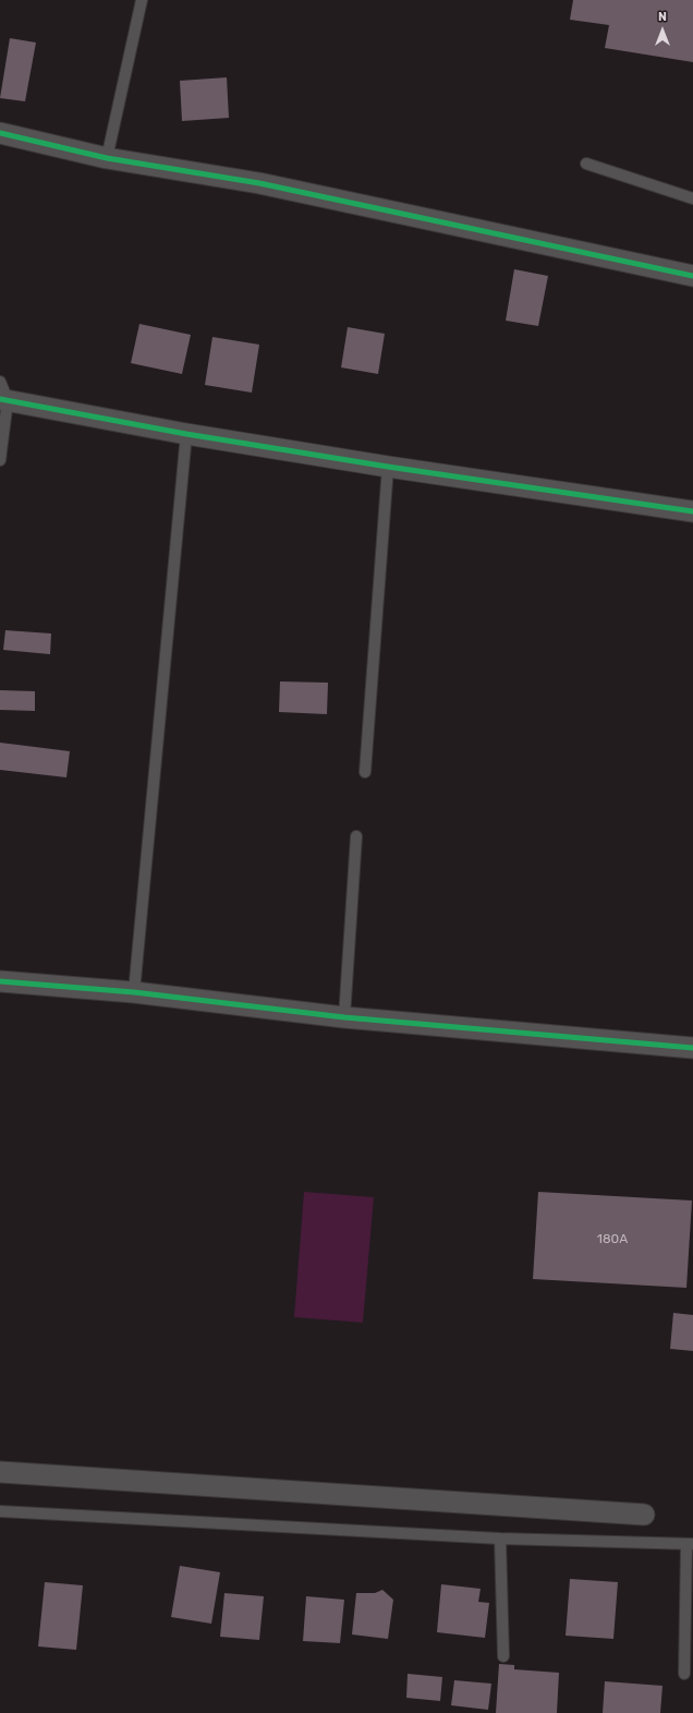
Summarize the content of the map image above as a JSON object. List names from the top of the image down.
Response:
{
  "house_numbers": ["180А"],
  "north": "top"
}
